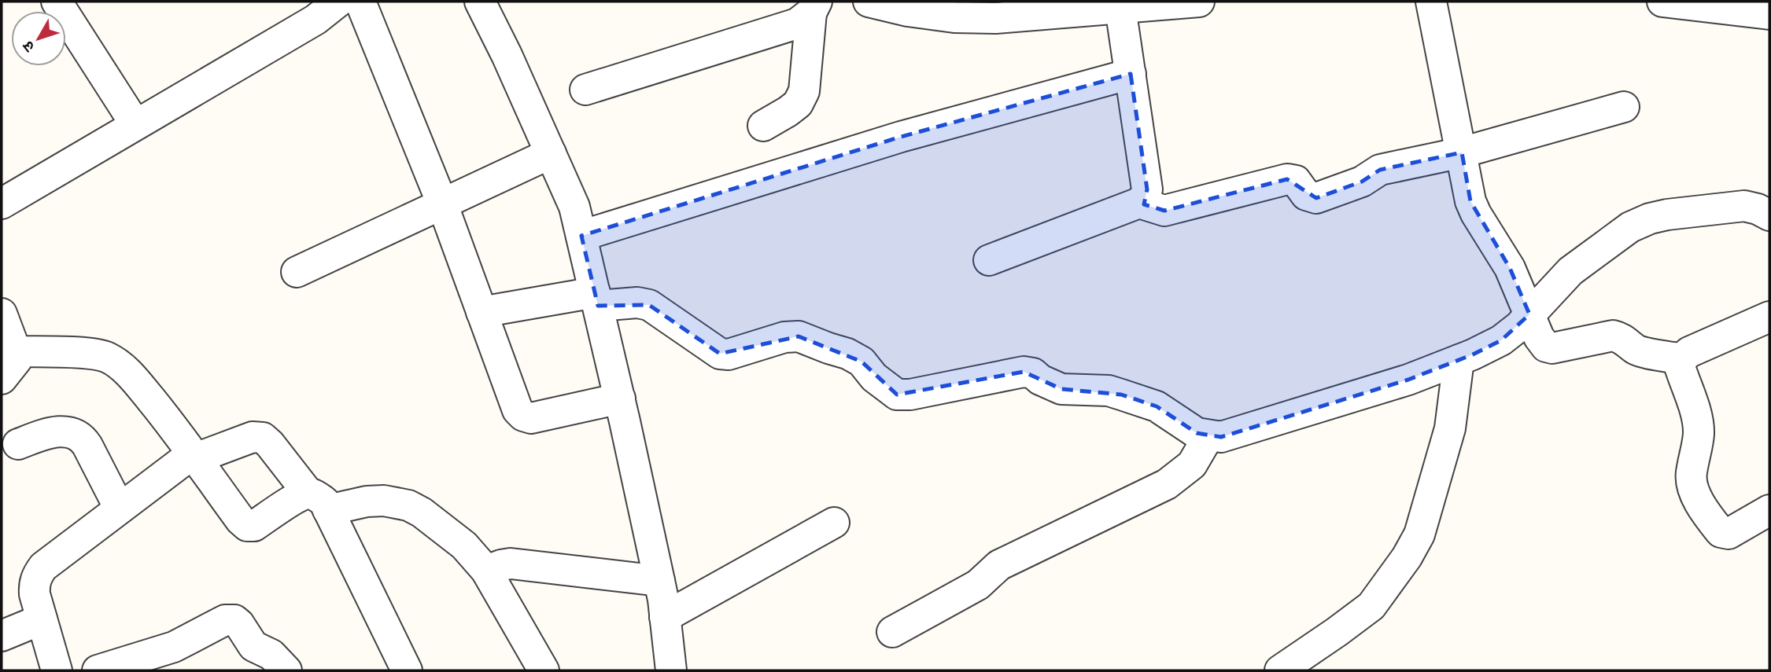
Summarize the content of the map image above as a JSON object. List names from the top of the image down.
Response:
{
  "north": "bottom left"
}
